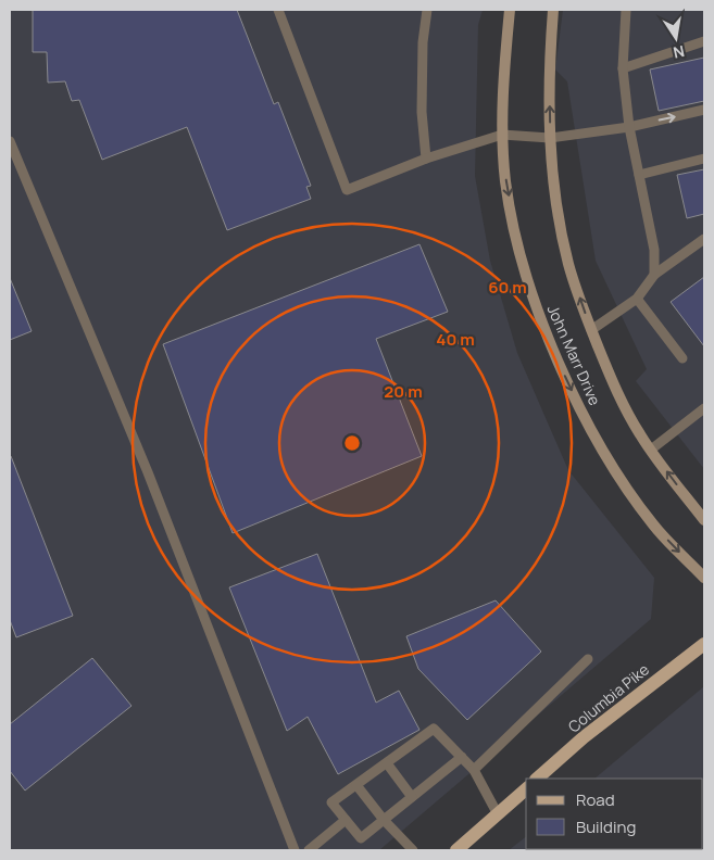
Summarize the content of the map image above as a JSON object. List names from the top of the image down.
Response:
{
  "streets": {
    "main road": ["Columbia Pike"],
    "street": ["John Marr Drive"]
  },
  "legend": ["Road", "Building"],
  "north": "bottom",
  "rings": ["60 m", "40 m", "20 m"]
}
